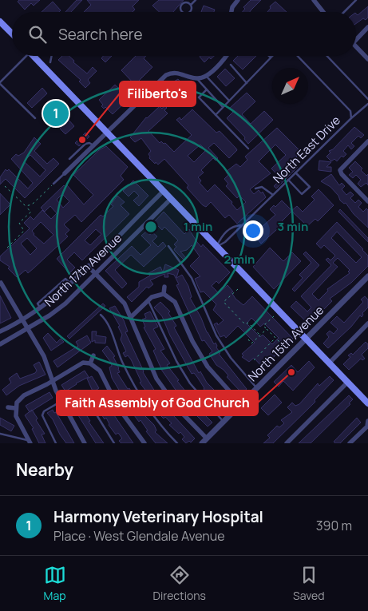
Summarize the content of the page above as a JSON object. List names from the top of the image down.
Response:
{
  "streets": {
    "street": ["North 17th Avenue", "North 15th Avenue"],
    "lane": ["North East Drive"]
  },
  "places": ["Filiberto's", "Faith Assembly of God Church"],
  "north": "top right",
  "page": {
    "search": "Search here",
    "pins": "1",
    "heading": "Nearby",
    "list": [
      {
        "mark": "1",
        "name": "Harmony Veterinary Hospital",
        "note": "Place · West Glendale Avenue",
        "value": "390 m"
      }
    ],
    "nav": ["Map", "Directions", "Saved"]
  },
  "rings": ["1 min", "3 min", "2 min"]
}
